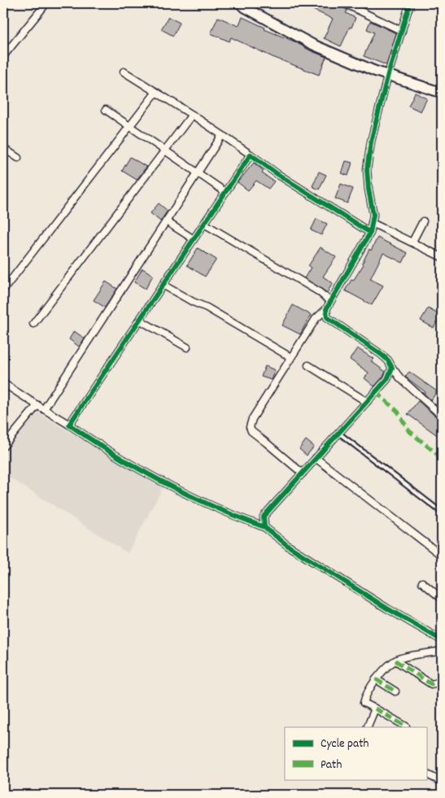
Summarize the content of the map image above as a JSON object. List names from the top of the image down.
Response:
{
  "legend": ["Cycle path", "Path"]
}
